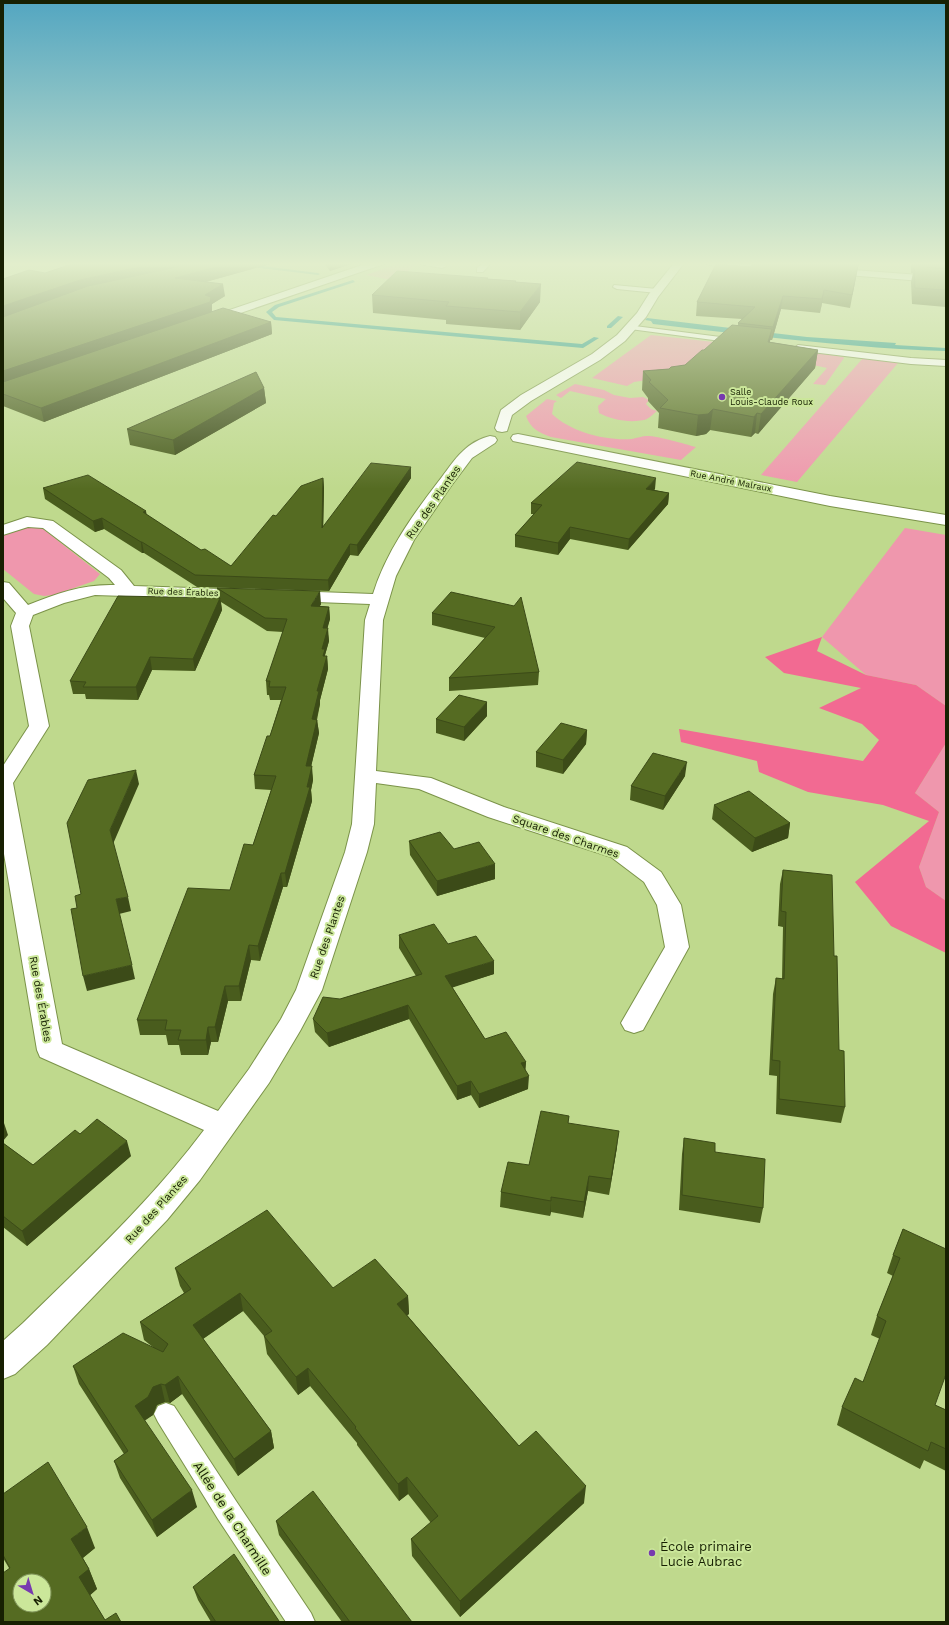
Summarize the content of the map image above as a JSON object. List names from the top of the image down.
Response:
{
  "streets": {
    "street": [
      "Rue André Malraux",
      "Rue des Plantes",
      "Rue des Érables",
      "Square des Charmes"
    ],
    "lane": ["Allée de la Charmille"]
  },
  "crossings": [
    ["Rue André Malraux", "Rue des Plantes"],
    ["Rue des Plantes", "Rue des Érables"],
    ["Rue des Plantes", "Square des Charmes"]
  ],
  "places": ["Salle Louis-Claude Roux", "École primaire Lucie Aubrac"],
  "north": "bottom right"
}
